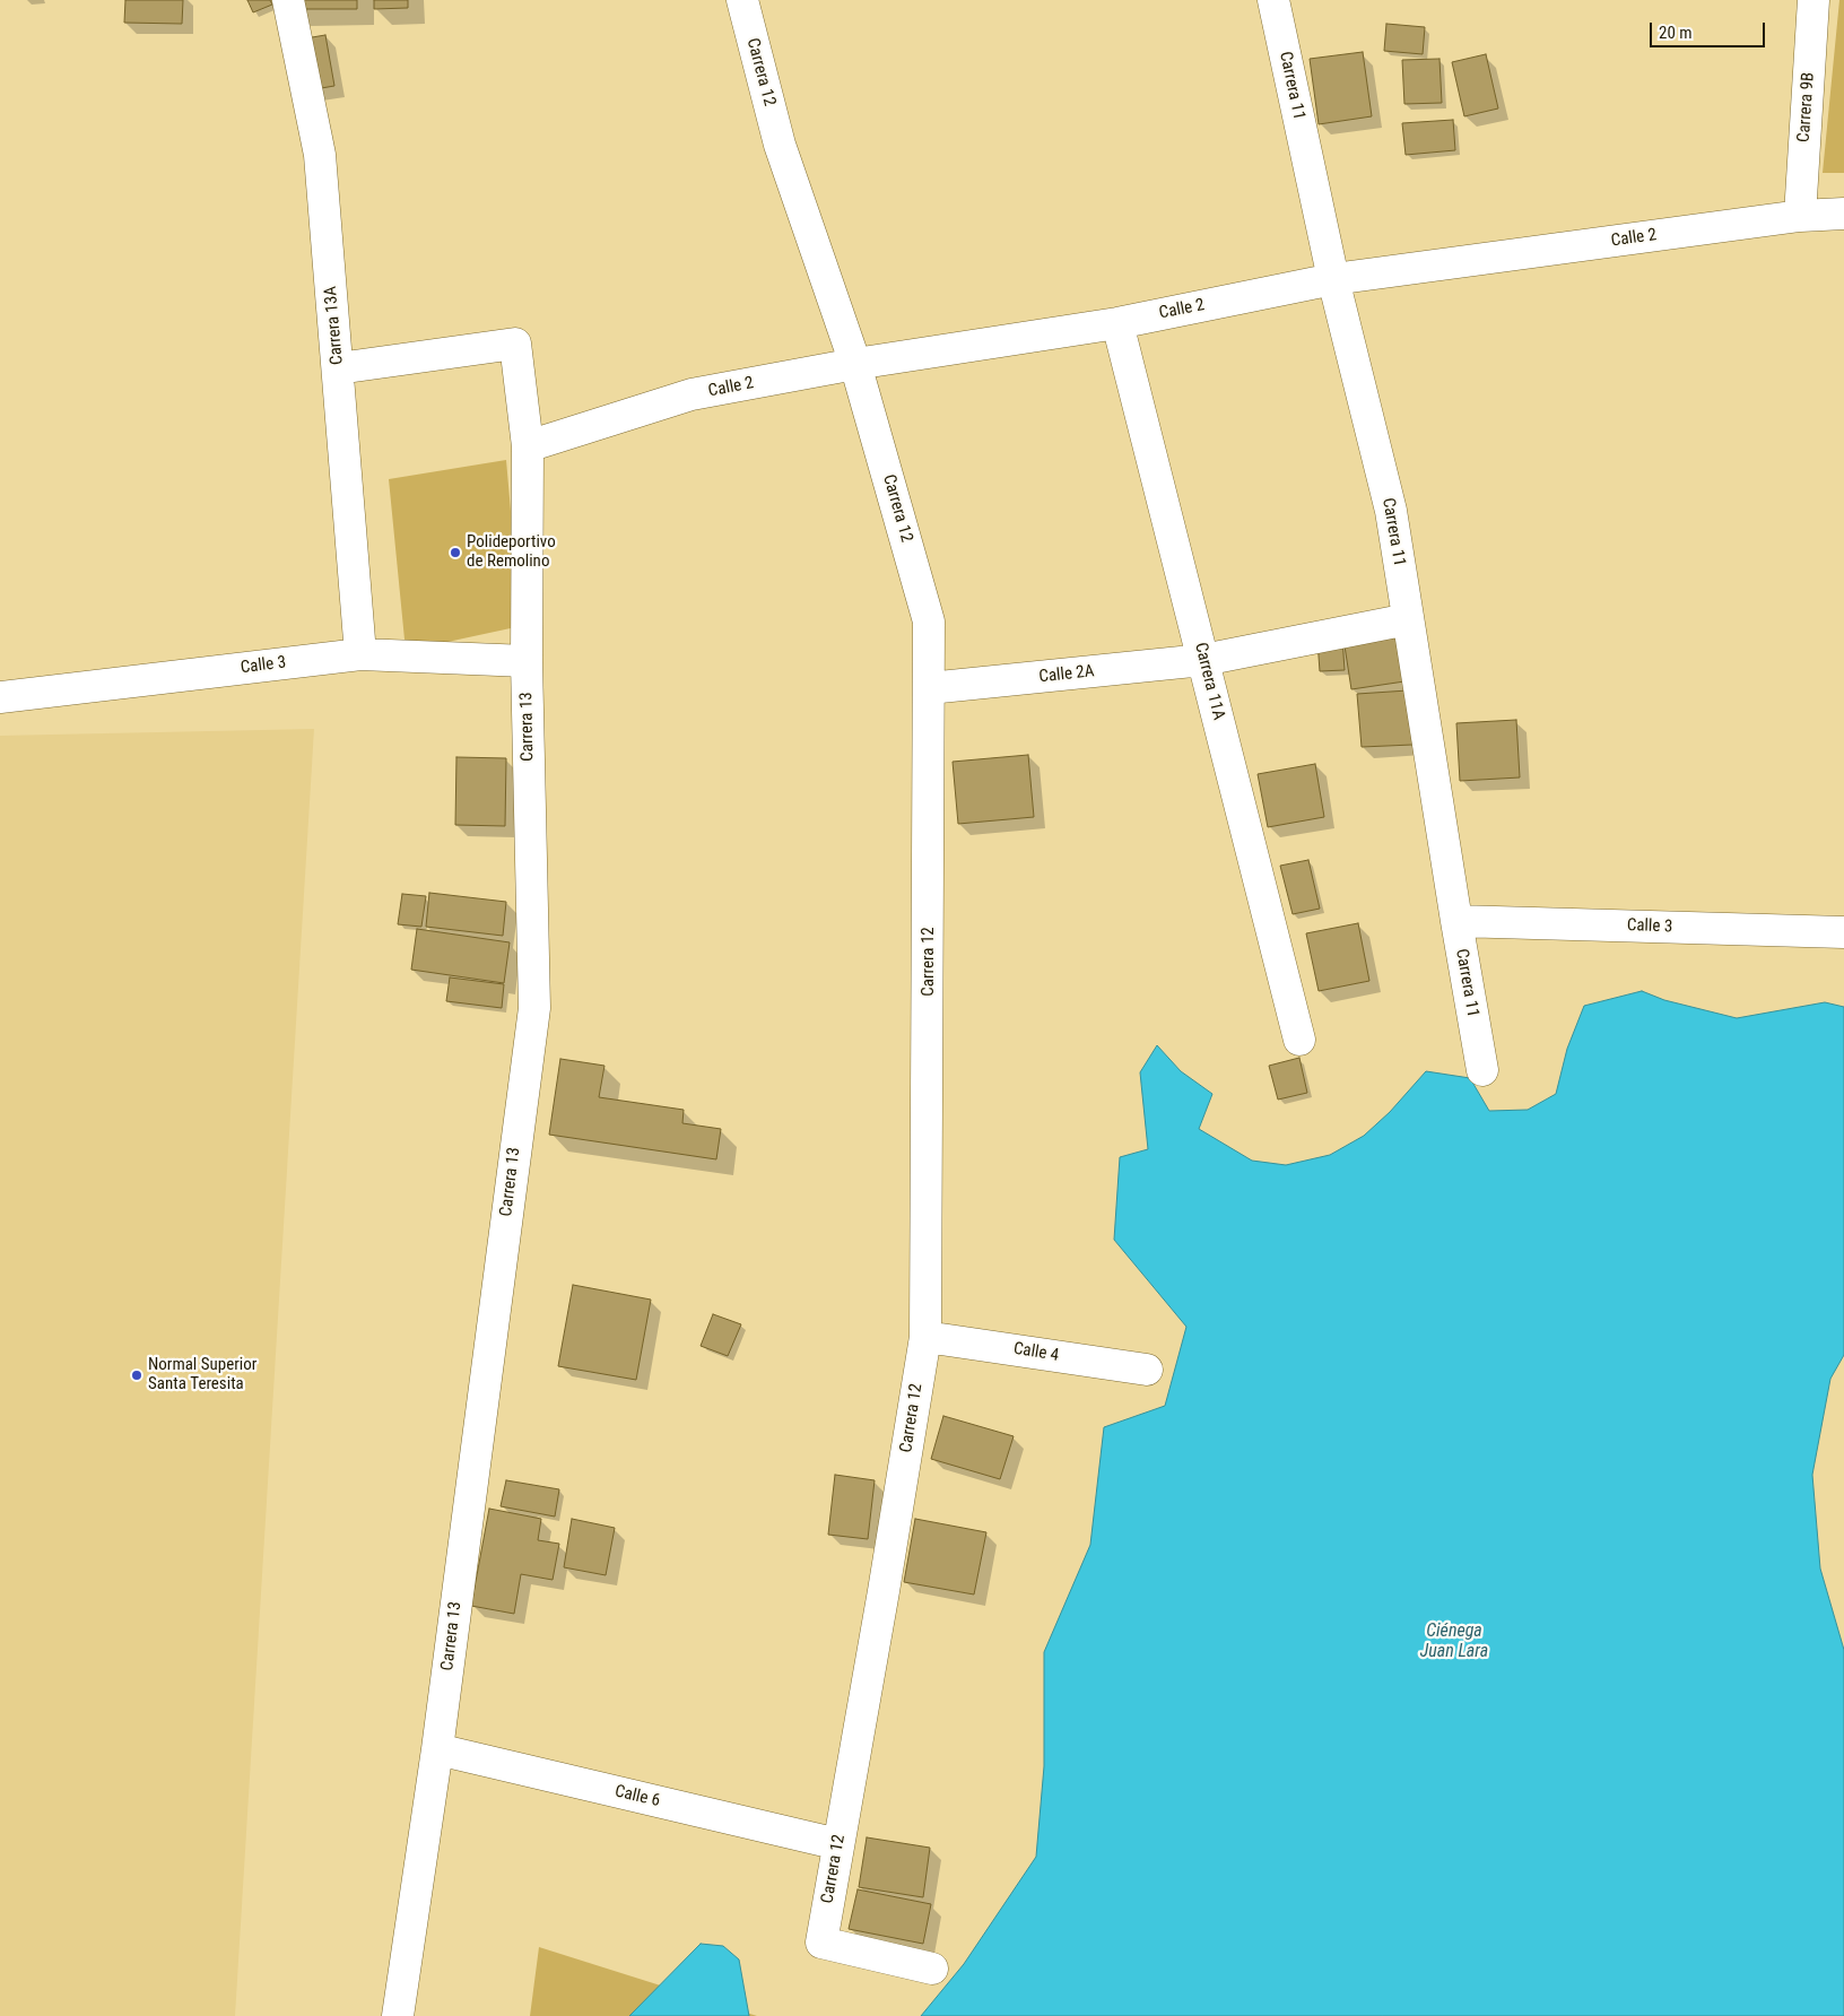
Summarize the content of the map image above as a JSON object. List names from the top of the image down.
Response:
{
  "streets": {
    "street": [
      "Carrera 12",
      "Carrera 11",
      "Carrera 9B",
      "Calle 2",
      "Carrera 13A",
      "Calle 3",
      "Calle 2A",
      "Carrera 11A",
      "Carrera 13",
      "Calle 4",
      "Calle 6"
    ]
  },
  "crossings": [
    ["Carrera 12", "Calle 2"],
    ["Carrera 12", "Calle 2A"],
    ["Carrera 12", "Calle 4"],
    ["Carrera 12", "Calle 6"],
    ["Carrera 11", "Calle 2"],
    ["Carrera 11", "Calle 3"],
    ["Carrera 11", "Calle 2A"],
    ["Carrera 9B", "Calle 2"],
    ["Calle 2", "Carrera 11A"],
    ["Calle 2", "Carrera 13"],
    ["Carrera 13A", "Calle 3"],
    ["Carrera 13A", "Carrera 13"],
    ["Calle 3", "Carrera 13"],
    ["Calle 2A", "Carrera 11A"],
    ["Carrera 13", "Calle 6"]
  ],
  "water": ["Ciénega Juan Lara"],
  "places": ["Polideportivo de Remolino", "Normal Superior Santa Teresita"],
  "scale_bar": "20 m"
}
